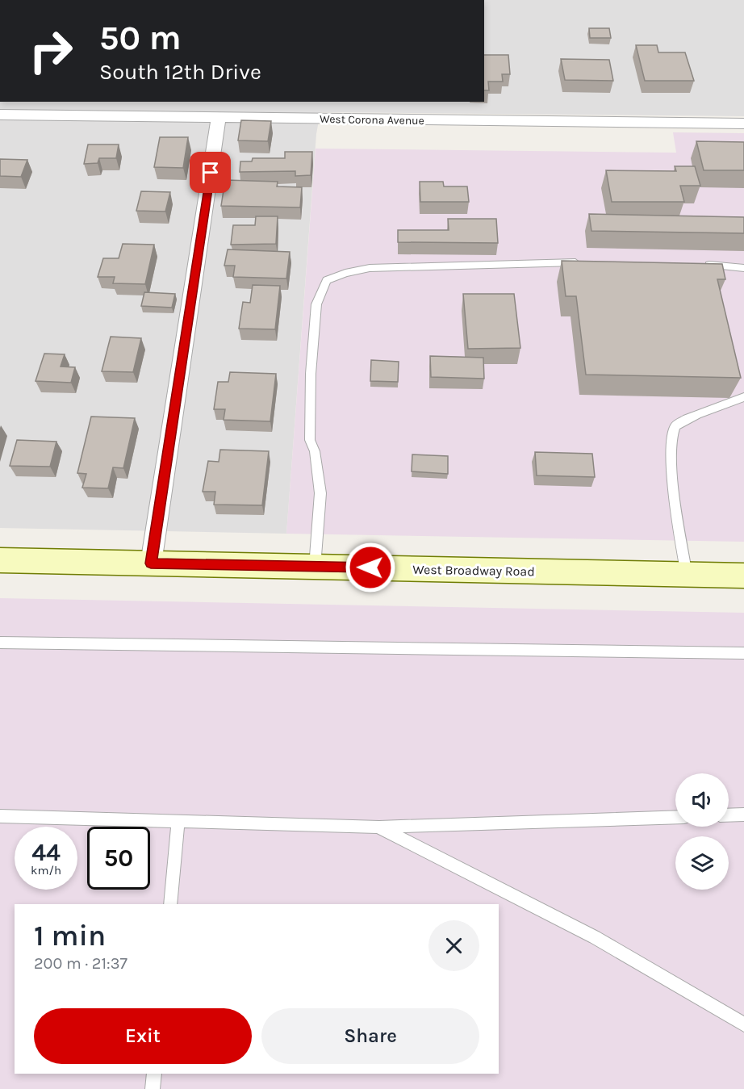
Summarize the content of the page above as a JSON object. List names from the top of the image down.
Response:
{
  "streets": {
    "main road": ["West Broadway Road"],
    "street": ["West Corona Avenue"]
  },
  "page": {
    "turn": ["50 m", "South 12th Drive"],
    "speed": "44 km/h",
    "limit": "50",
    "heading": ["1 min", "200 m · 21:37"],
    "buttons": ["Exit", "Share"]
  }
}
